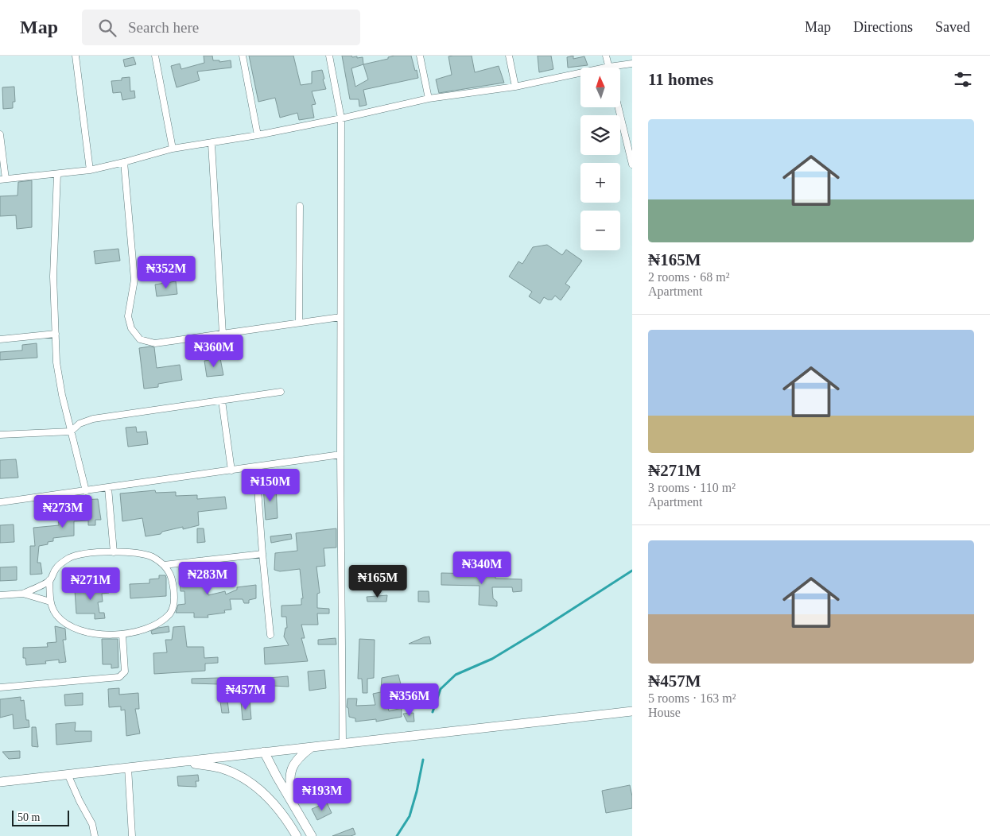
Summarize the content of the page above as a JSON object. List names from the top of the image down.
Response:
{
  "scale_bar": "50 m",
  "north": "top",
  "page": {
    "header": "Map",
    "search": "Search here",
    "nav": ["Map", "Directions", "Saved"],
    "heading": "11 homes",
    "map_buttons": ["+", "−"],
    "list": [
      {
        "name": "₦165M",
        "note": "2 rooms · 68 m² · Apartment"
      },
      {
        "name": "₦271M",
        "note": "3 rooms · 110 m² · Apartment"
      },
      {
        "name": "₦457M",
        "note": "5 rooms · 163 m² · House"
      }
    ],
    "price": [
      "₦352M",
      "₦360M",
      "₦150M",
      "₦273M",
      "₦340M",
      "₦283M",
      "₦165M",
      "₦271M",
      "₦457M",
      "₦356M",
      "₦193M"
    ],
    "scale": "50 m"
  }
}
